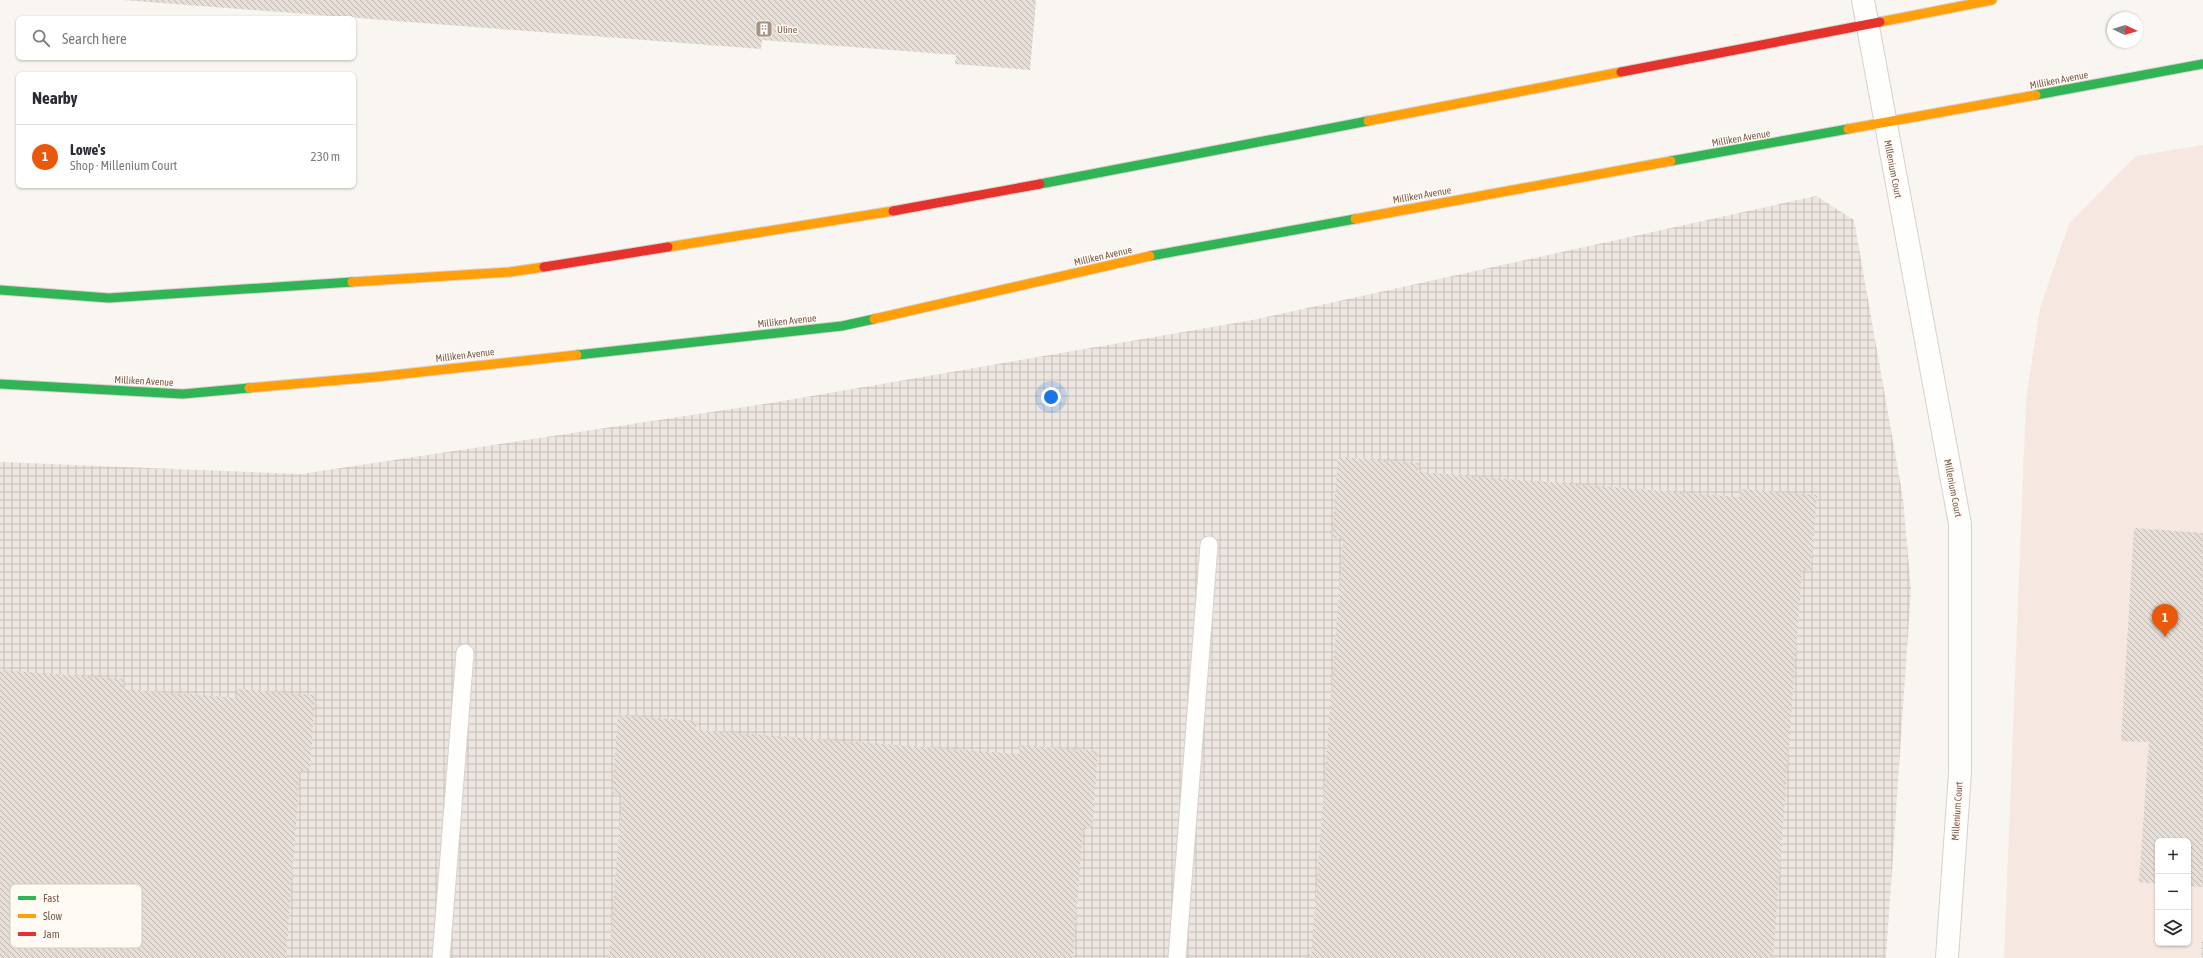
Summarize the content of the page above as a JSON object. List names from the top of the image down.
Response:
{
  "streets": {
    "main road": ["Milliken Avenue"],
    "street": ["Millenium Court"]
  },
  "crossings": [
    ["Milliken Avenue", "Millenium Court"]
  ],
  "places": {
    "building": ["Uline"]
  },
  "legend": ["Fast", "Slow", "Jam"],
  "north": "right",
  "page": {
    "search": "Search here",
    "heading": "Nearby",
    "list": [
      {
        "mark": "1",
        "name": "Lowe's",
        "note": "Shop · Millenium Court",
        "value": "230 m"
      }
    ],
    "pins": "1",
    "map_buttons": ["+", "−"]
  }
}
